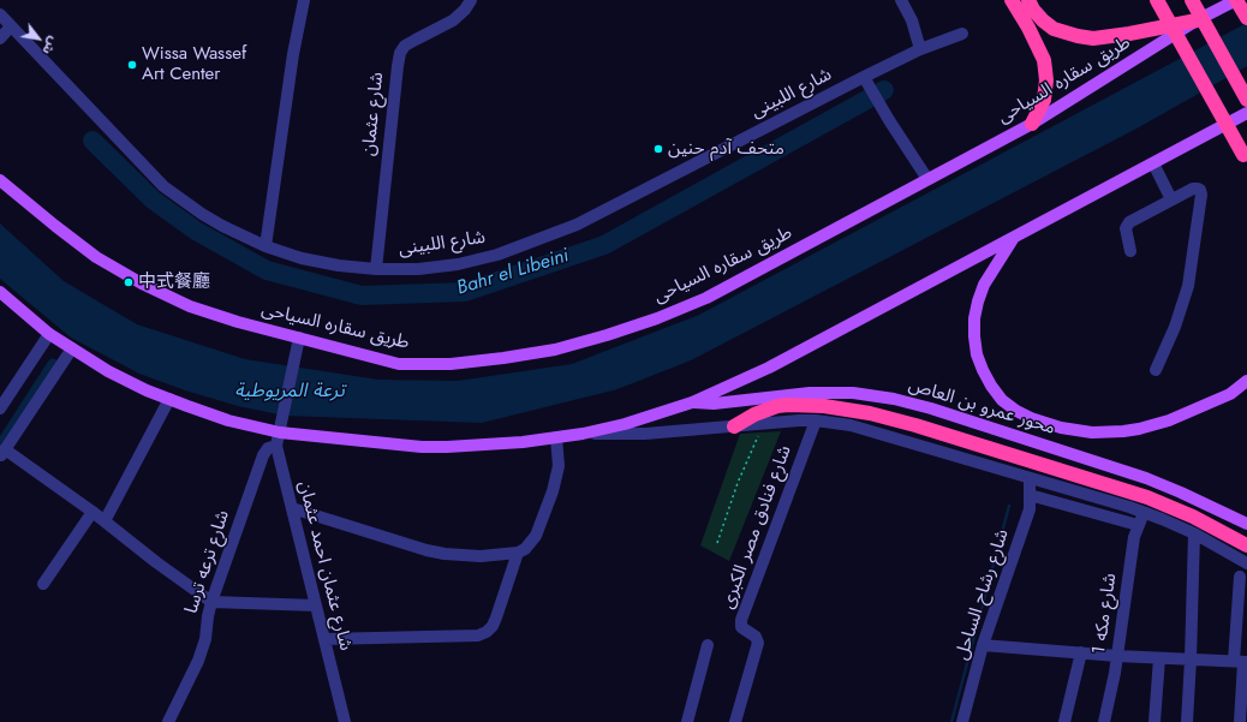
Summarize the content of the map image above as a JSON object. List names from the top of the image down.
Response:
{
  "streets": {
    "main road": ["طريق سقاره السياحى", "محور عمرو بن العاص"],
    "street": [
      "شارع اللبينى",
      "شارع عثمان",
      "شارع فنادق مصر الكبرى",
      "شارع ترعه ترسا",
      "شارع عثمان احمد عثمان",
      "شارع رشاح الساحل",
      "شارع مكه 1"
    ]
  },
  "crossings": [
    ["طريق سقاره السياحى", "شارع عثمان احمد عثمان"],
    ["شارع اللبينى", "شارع عثمان"],
    ["شارع ترعه ترسا", "شارع عثمان احمد عثمان"]
  ],
  "water": ["Bahr el Libeini", "ترعة المريوطية"],
  "places": ["Wissa Wassef Art Center", "متحف آدم حنين", "中式餐廳"],
  "north": "bottom right"
}
